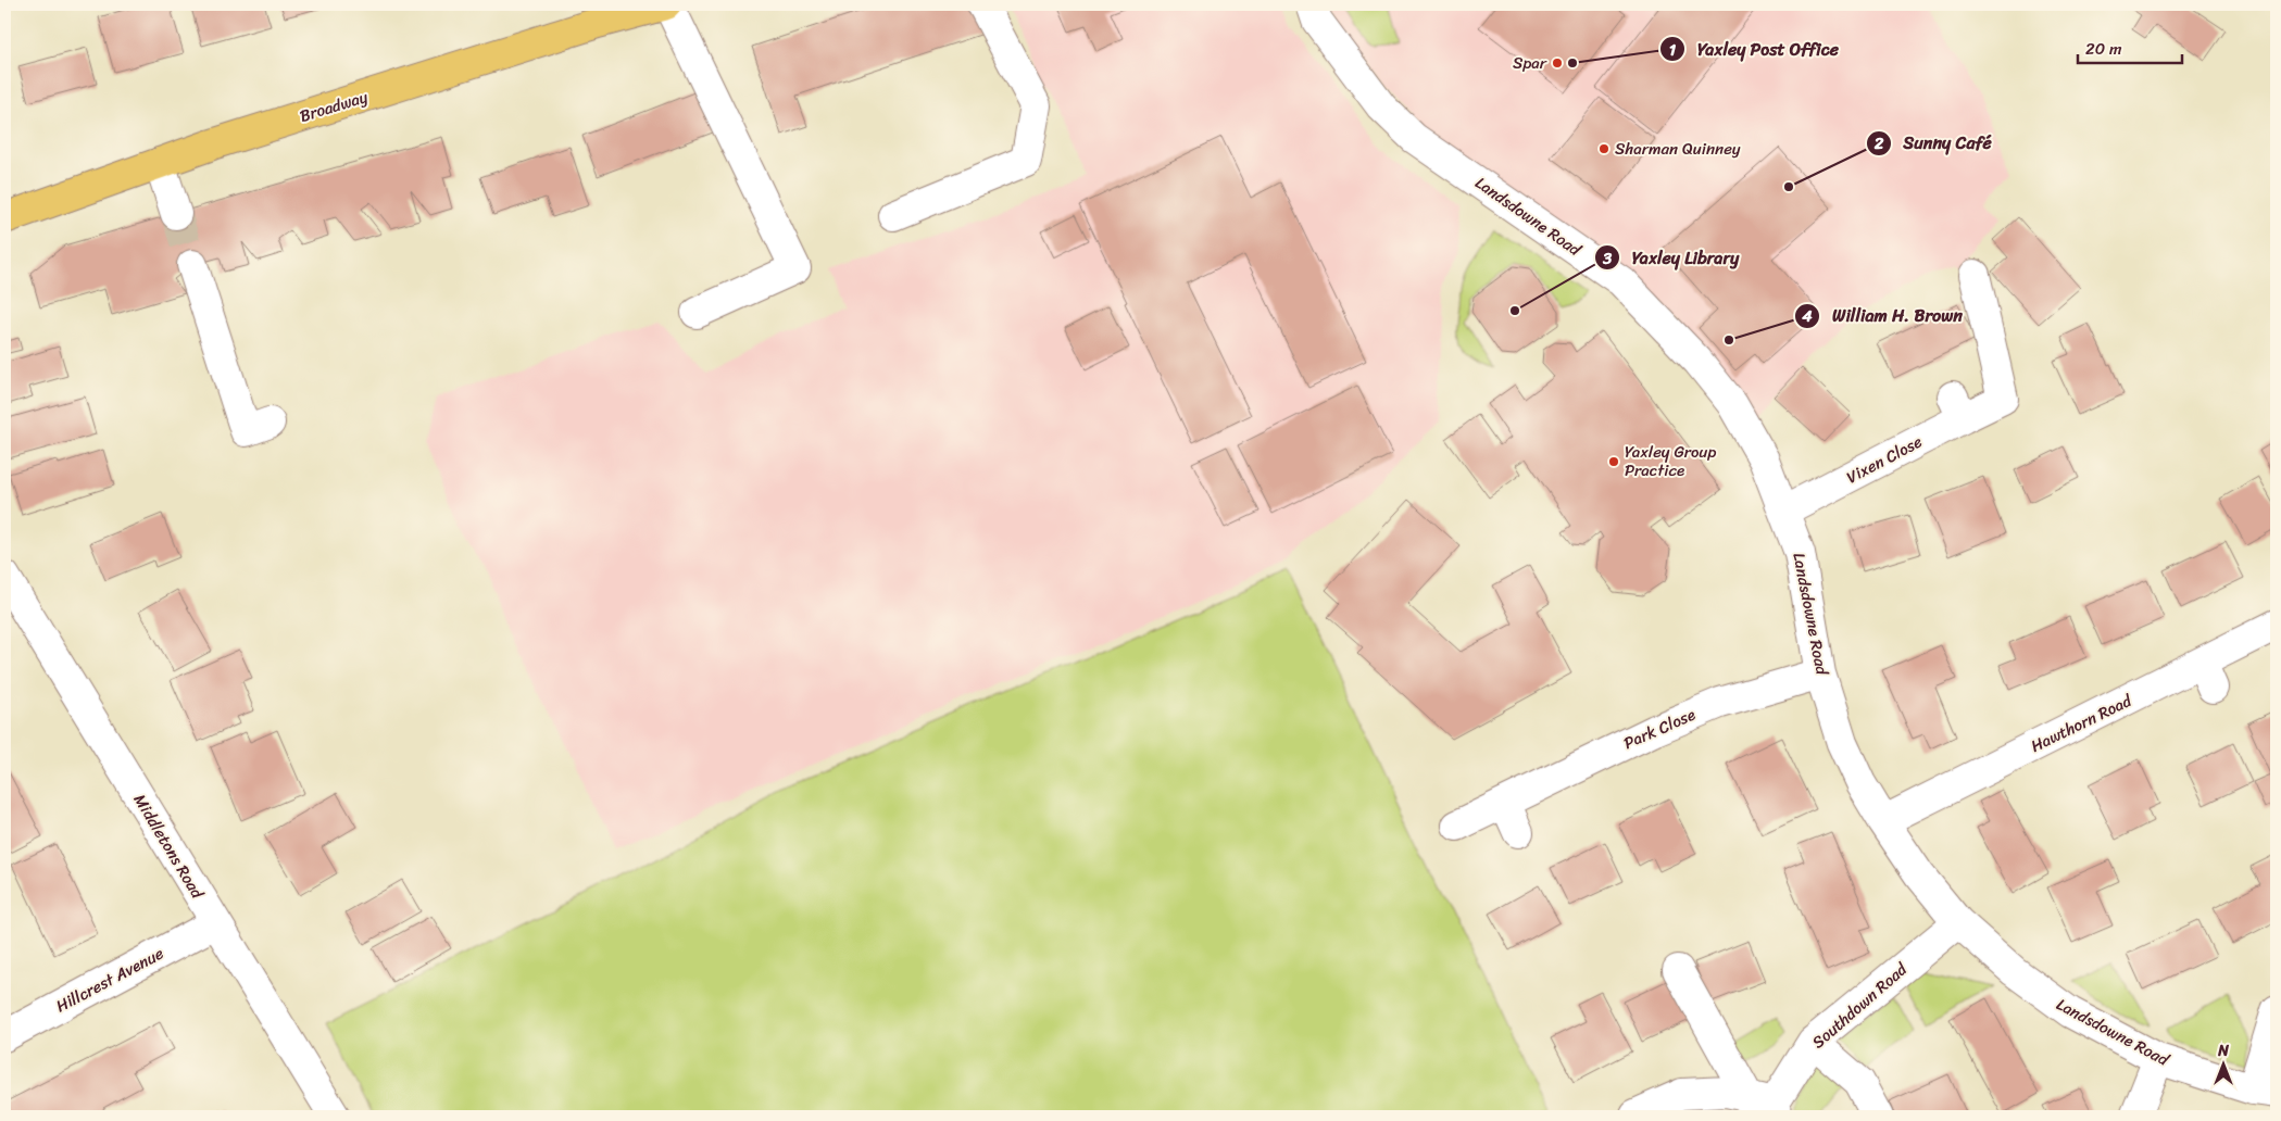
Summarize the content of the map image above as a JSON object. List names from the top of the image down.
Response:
{
  "streets": {
    "main road": ["Broadway"],
    "street": [
      "Landsdowne Road",
      "Vixen Close",
      "Hawthorn Road",
      "Park Close",
      "Middletons Road",
      "Hillcrest Avenue",
      "Southdown Road"
    ]
  },
  "crossings": [
    ["Landsdowne Road", "Vixen Close"],
    ["Landsdowne Road", "Hawthorn Road"],
    ["Landsdowne Road", "Park Close"],
    ["Landsdowne Road", "Southdown Road"],
    ["Middletons Road", "Hillcrest Avenue"]
  ],
  "places": [
    "Spar",
    "Yaxley Post Office",
    "Sharman Quinney",
    "Sunny Café",
    "Yaxley Library",
    "William H. Brown",
    "Yaxley Group Practice"
  ],
  "scale_bar": "20 m",
  "north": "top"
}
